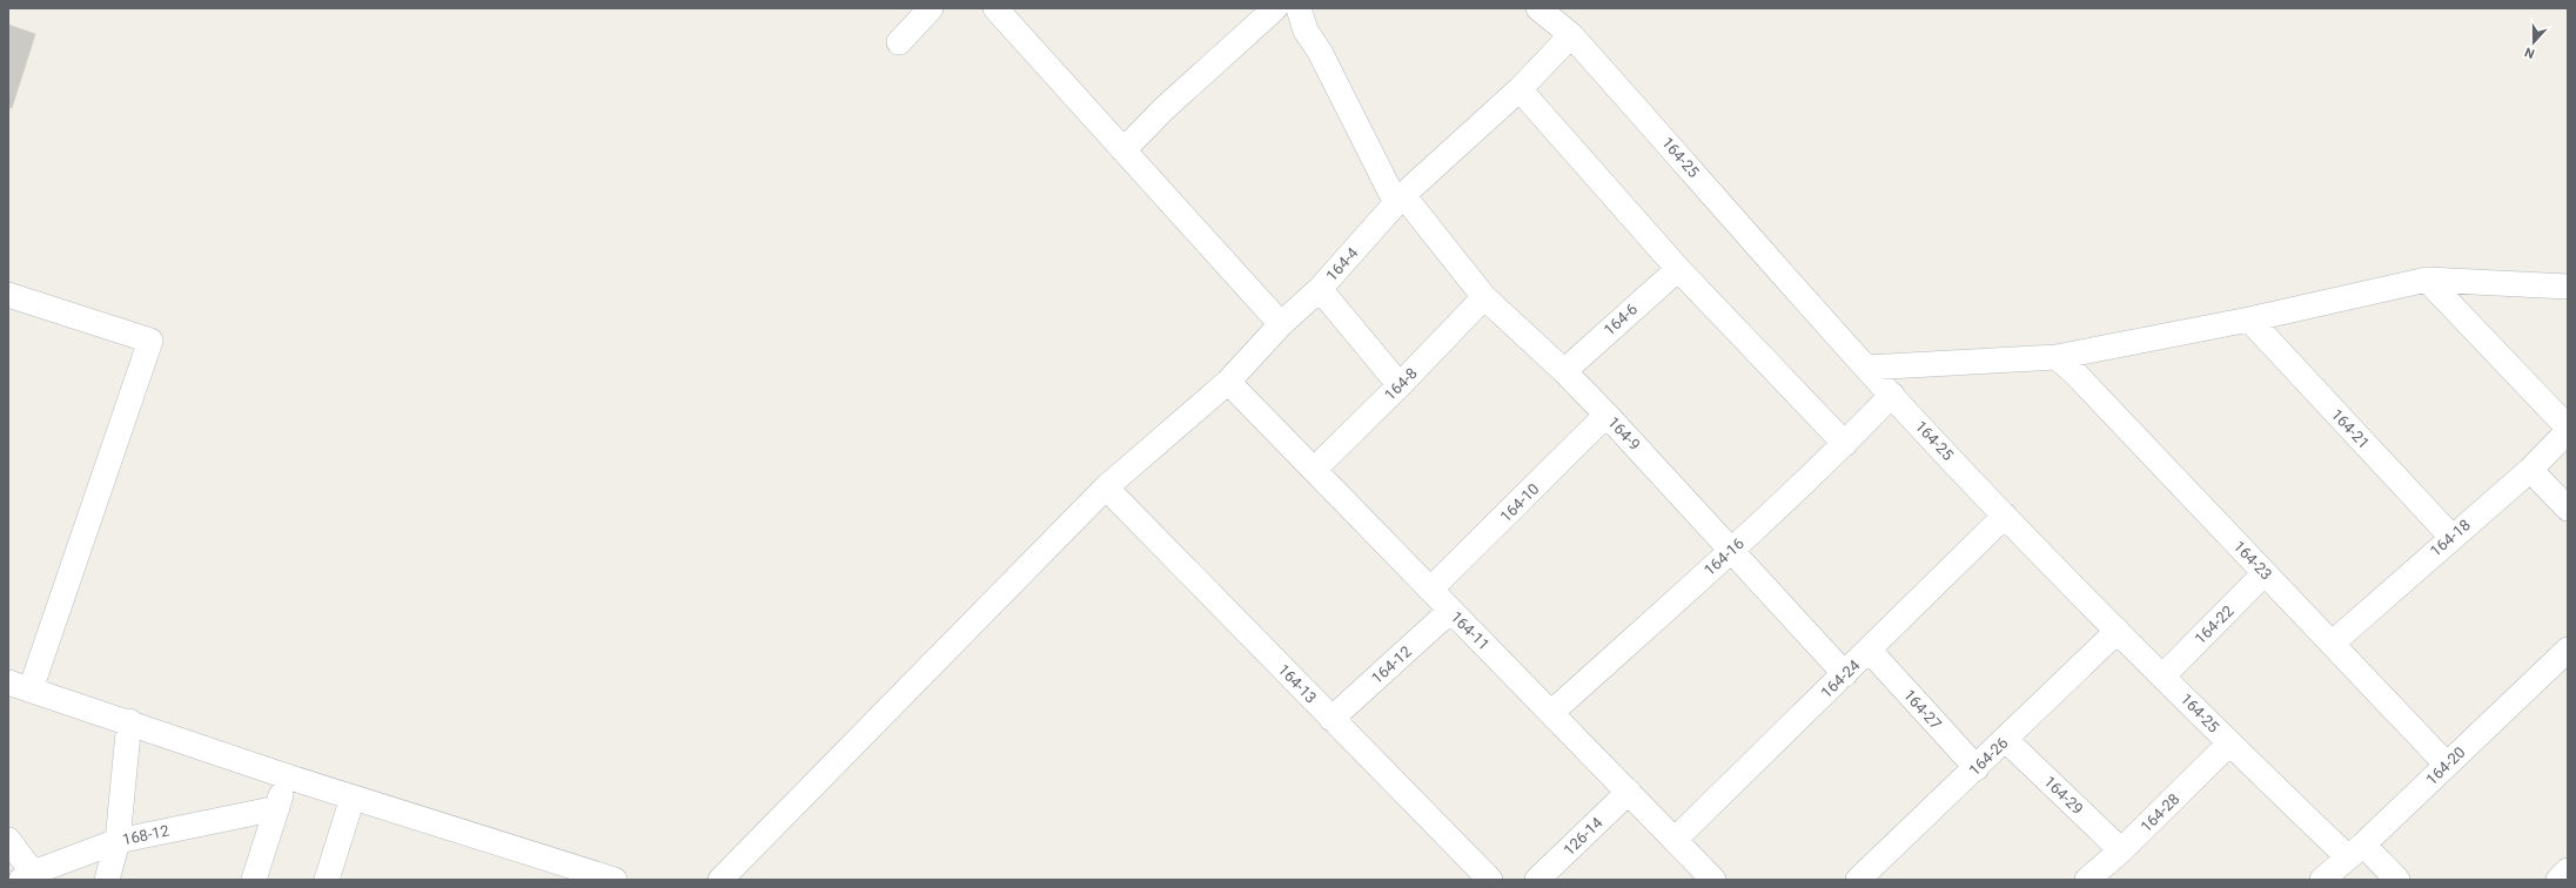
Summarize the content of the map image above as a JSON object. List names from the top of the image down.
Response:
{
  "streets": {
    "street": [
      "164-25",
      "164-4",
      "164-6",
      "164-8",
      "164-21",
      "164-9",
      "164-10",
      "164-18",
      "164-16",
      "164-23",
      "164-22",
      "164-11",
      "164-12",
      "164-24",
      "164-13",
      "164-27",
      "164-26",
      "164-20",
      "164-29",
      "164-28",
      "168-12",
      "126-14"
    ]
  },
  "crossings": [
    ["164-25", "164-4"],
    ["164-25", "164-16"],
    ["164-25", "164-22"],
    ["164-25", "164-24"],
    ["164-25", "164-26"],
    ["164-25", "164-20"],
    ["164-25", "164-28"],
    ["164-4", "164-9"],
    ["164-4", "164-11"],
    ["164-4", "164-13"],
    ["164-6", "164-9"],
    ["164-8", "164-9"],
    ["164-8", "164-11"],
    ["164-21", "164-18"],
    ["164-9", "164-10"],
    ["164-9", "164-16"],
    ["164-9", "164-24"],
    ["164-10", "164-11"],
    ["164-18", "164-23"],
    ["164-16", "164-11"],
    ["164-23", "164-22"],
    ["164-23", "164-20"],
    ["164-11", "164-12"],
    ["164-11", "164-24"],
    ["164-11", "126-14"],
    ["164-12", "164-13"],
    ["164-24", "164-27"],
    ["164-27", "164-26"],
    ["164-26", "164-29"],
    ["164-29", "164-28"]
  ],
  "north": "bottom"
}
